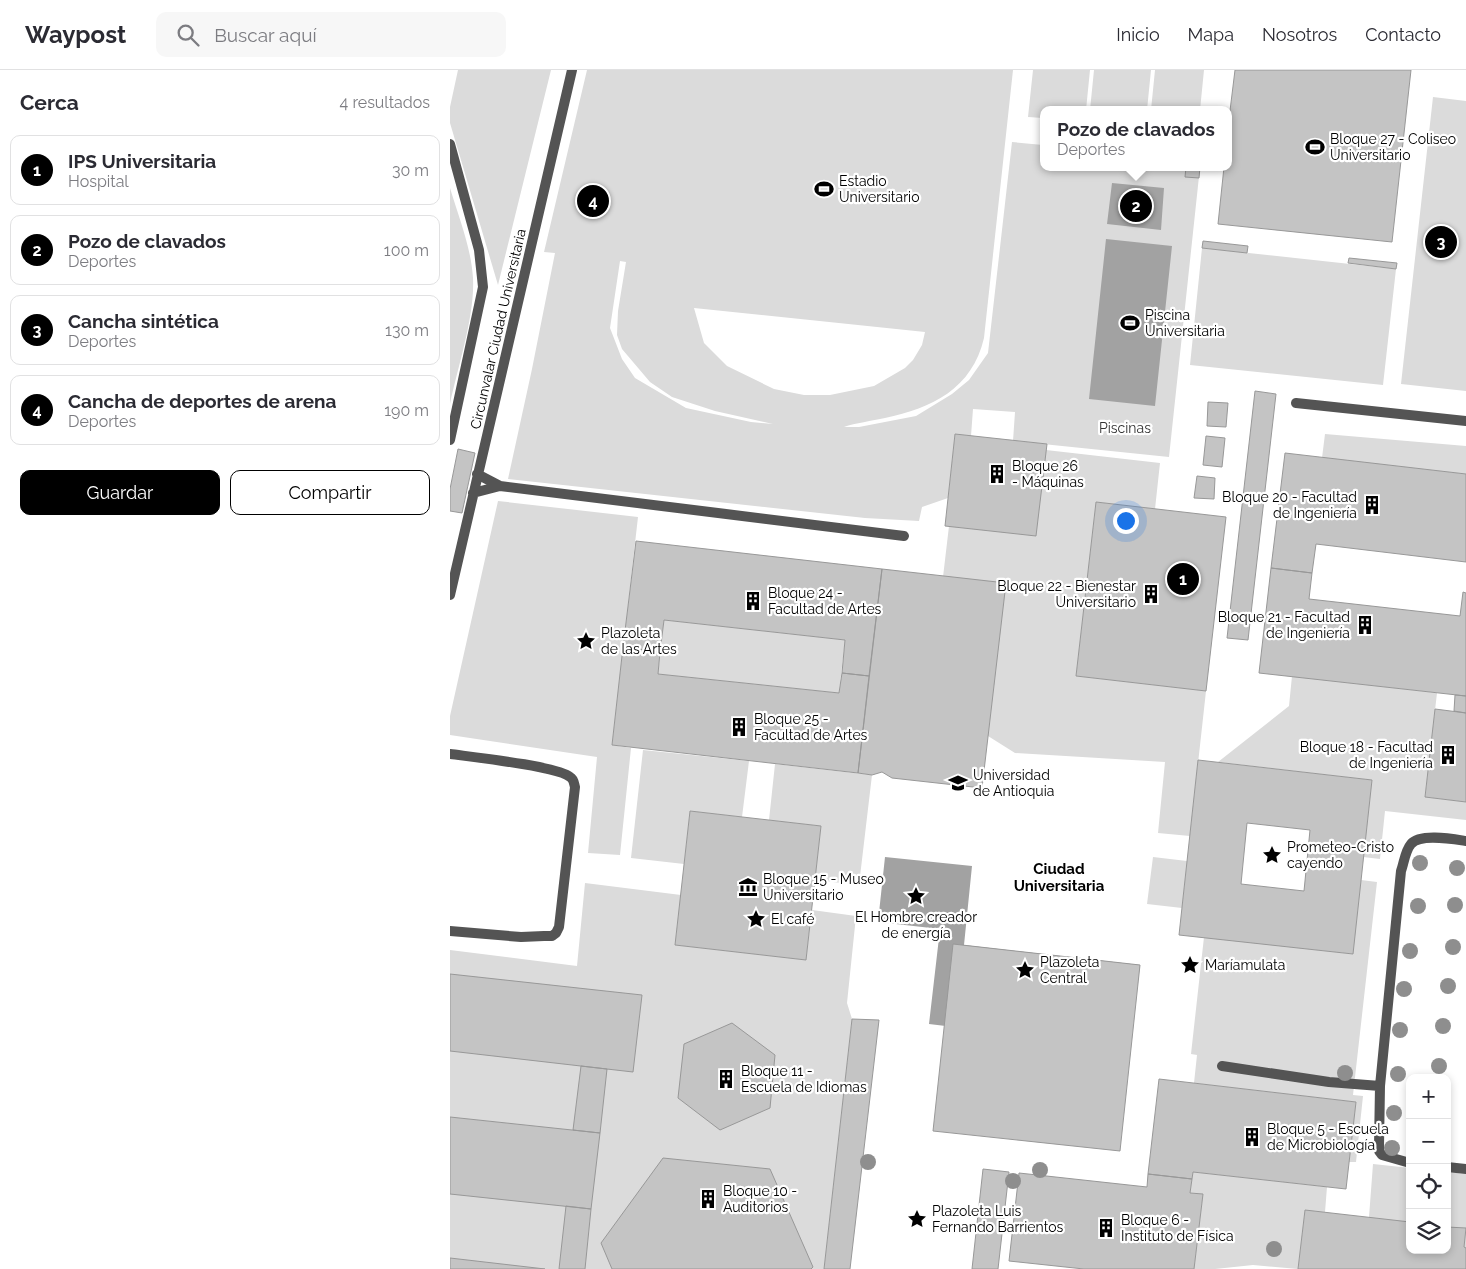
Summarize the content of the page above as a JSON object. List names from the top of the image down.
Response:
{
  "streets": {
    "lane": ["Circunvalar Ciudad Universitaria"]
  },
  "districts": ["Ciudad Universitaria"],
  "parks": ["Piscinas"],
  "places": {
    "sports": ["Bloque 27 - Coliseo Universitario", "Estadio Universitario", "Piscina Universitaria"],
    "building": [
      "Bloque 26 - Máquinas",
      "Bloque 20 - Facultad de Ingeniería",
      "Bloque 22 - Bienestar Universitario",
      "Bloque 24 - Facultad de Artes",
      "Bloque 21 - Facultad de Ingeniería",
      "Bloque 25 - Facultad de Artes",
      "Bloque 18 - Facultad de Ingeniería",
      "Bloque 11 - Escuela de Idiomas",
      "Bloque 5 - Escuela de Microbiología",
      "Bloque 10 - Auditorios",
      "Bloque 6 - Instituto de Física"
    ],
    "place": [
      "Plazoleta de las Artes",
      "Prometeo-Cristo cayendo",
      "El Hombre creador de energía",
      "El café",
      "Maríamulata",
      "Plazoleta Central",
      "Plazoleta Luis Fernando Barrientos"
    ],
    "school or university": ["Universidad de Antioquia"],
    "museum": ["Bloque 15 - Museo Universitario"]
  },
  "page": {
    "header": "Waypost",
    "search": "Buscar aquí",
    "nav": [
      "Inicio",
      "Mapa",
      "Nosotros",
      "Contacto"
    ],
    "heading": ["Cerca", "4 resultados"],
    "popup": ["Pozo de clavados", "Deportes"],
    "list": [
      {
        "mark": "1",
        "name": "IPS Universitaria",
        "note": "Hospital",
        "value": "30 m"
      },
      {
        "mark": "2",
        "name": "Pozo de clavados",
        "note": "Deportes",
        "value": "100 m"
      },
      {
        "mark": "3",
        "name": "Cancha sintética",
        "note": "Deportes",
        "value": "130 m"
      },
      {
        "mark": "4",
        "name": "Cancha de deportes de arena",
        "note": "Deportes",
        "value": "190 m"
      }
    ],
    "pins": [
      "4",
      "2",
      "3",
      "1"
    ],
    "buttons": ["Guardar", "Compartir"],
    "map_buttons": ["+", "−"]
  }
}
